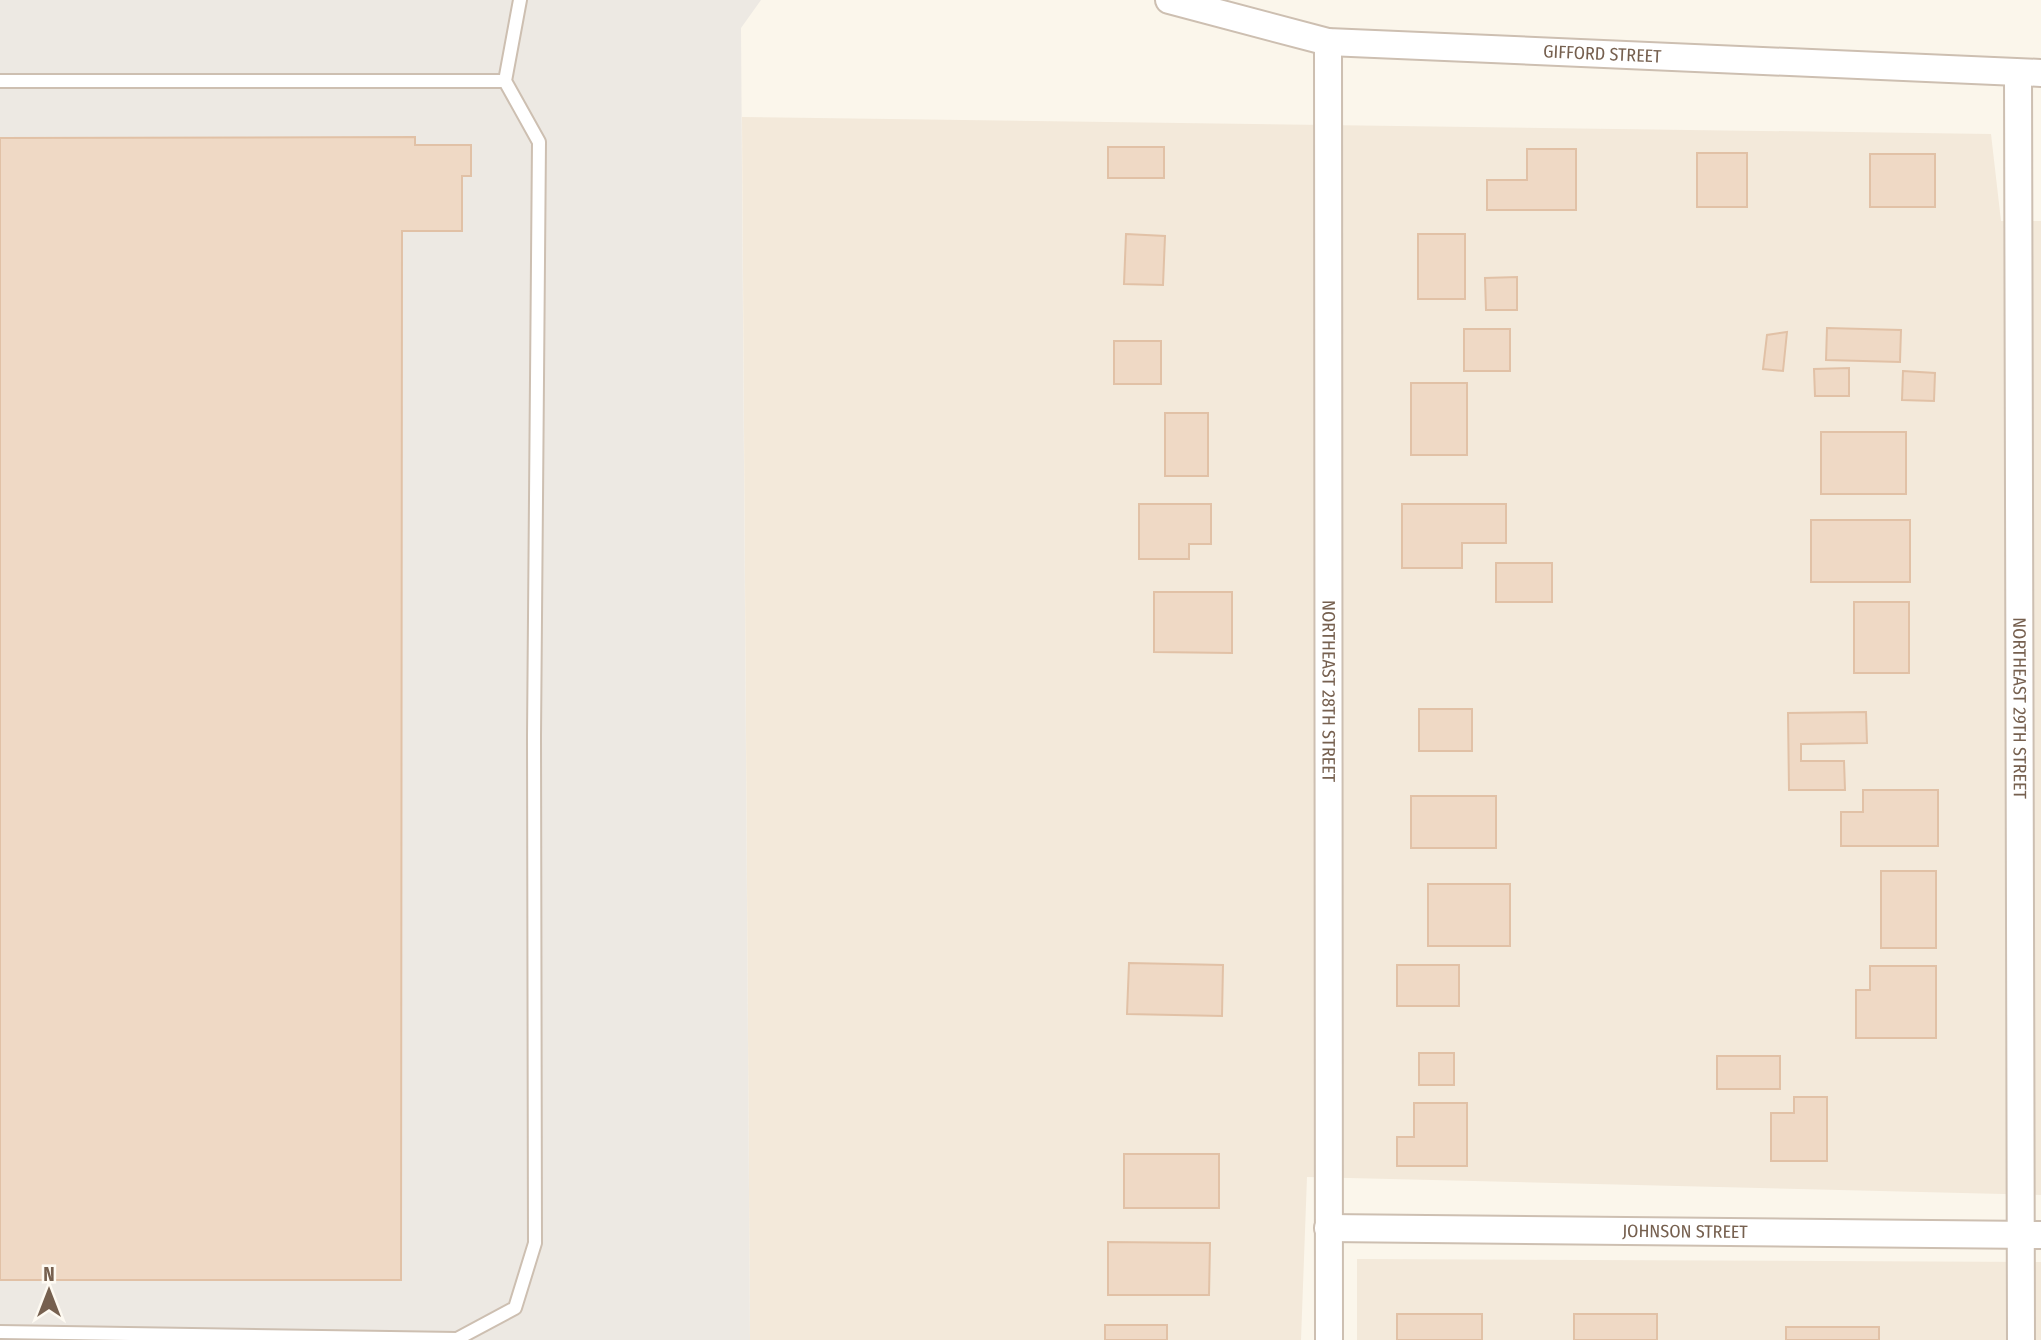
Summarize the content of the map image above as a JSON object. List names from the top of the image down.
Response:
{
  "streets": {
    "street": [
      "GIFFORD STREET",
      "NORTHEAST 28TH STREET",
      "NORTHEAST 29TH STREET",
      "JOHNSON STREET"
    ]
  },
  "crossings": [
    ["GIFFORD STREET", "NORTHEAST 28TH STREET"],
    ["GIFFORD STREET", "NORTHEAST 29TH STREET"],
    ["NORTHEAST 28TH STREET", "JOHNSON STREET"],
    ["NORTHEAST 29TH STREET", "JOHNSON STREET"]
  ],
  "north": "top"
}
